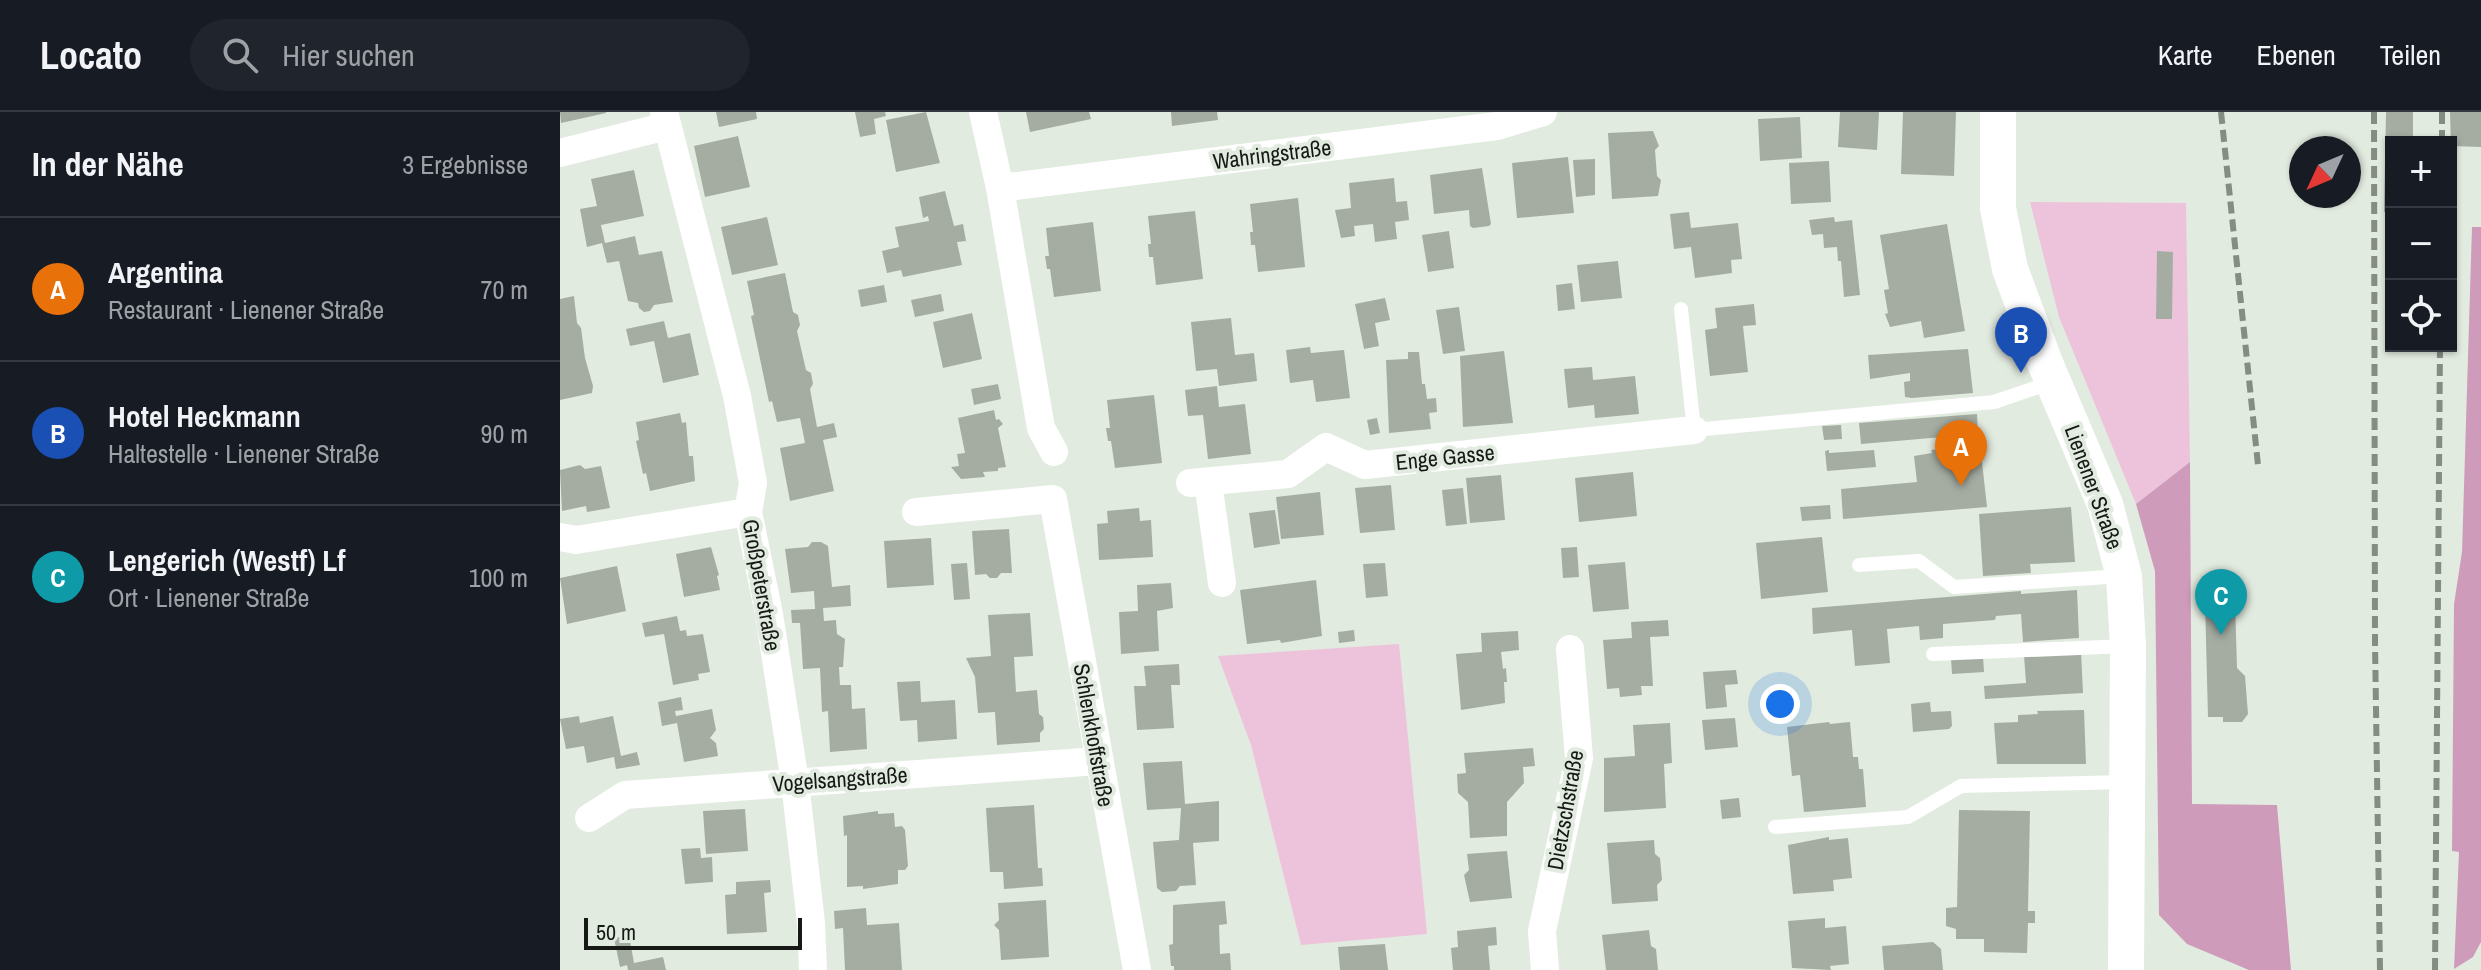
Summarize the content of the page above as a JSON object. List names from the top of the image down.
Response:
{
  "streets": {
    "street": [
      "Wahringstraße",
      "Enge Gasse",
      "Lienener Straße",
      "Großpeterstraße",
      "Schlenkhoffstraße",
      "Vogelsangstraße",
      "Dietzschstraße"
    ]
  },
  "crossings": [
    ["Enge Gasse", "Lienener Straße"],
    ["Großpeterstraße", "Vogelsangstraße"],
    ["Schlenkhoffstraße", "Vogelsangstraße"]
  ],
  "scale_bar": "50 m",
  "north": "bottom left",
  "page": {
    "header": "Locato",
    "search": "Hier suchen",
    "nav": ["Karte", "Ebenen", "Teilen"],
    "heading": ["In der Nähe", "3 Ergebnisse"],
    "map_buttons": ["+", "−"],
    "list": [
      {
        "mark": "A",
        "name": "Argentina",
        "note": "Restaurant · Lienener Straße",
        "value": "70 m"
      },
      {
        "mark": "B",
        "name": "Hotel Heckmann",
        "note": "Haltestelle · Lienener Straße",
        "value": "90 m"
      },
      {
        "mark": "C",
        "name": "Lengerich (Westf) Lf",
        "note": "Ort · Lienener Straße",
        "value": "100 m"
      }
    ],
    "pins": ["B", "A", "C"],
    "scale": "50 m"
  }
}
